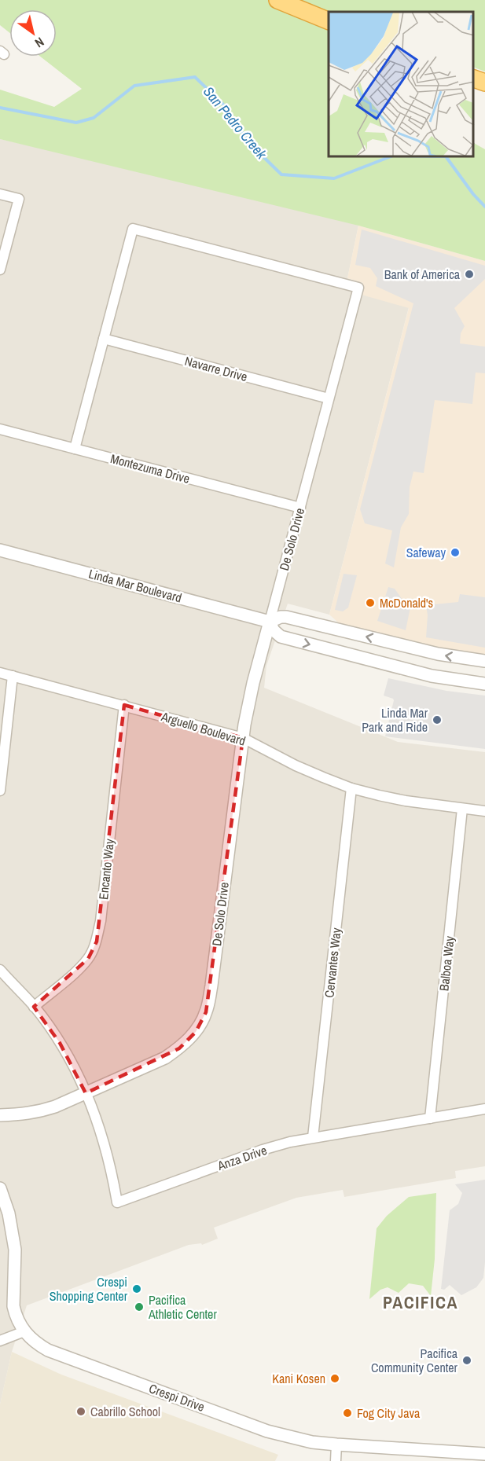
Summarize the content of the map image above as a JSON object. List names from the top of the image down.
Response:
{
  "streets": {
    "street": [
      "Navarre Drive",
      "Montezuma Drive",
      "De Solo Drive",
      "Linda Mar Boulevard",
      "Arguello Boulevard",
      "Encanto Way",
      "Cervantes Way",
      "Balboa Way",
      "Anza Drive",
      "Crespi Drive"
    ]
  },
  "crossings": [
    ["Navarre Drive", "De Solo Drive"],
    ["Montezuma Drive", "De Solo Drive"],
    ["De Solo Drive", "Linda Mar Boulevard"],
    ["De Solo Drive", "Arguello Boulevard"],
    ["De Solo Drive", "Anza Drive"],
    ["Arguello Boulevard", "Encanto Way"],
    ["Arguello Boulevard", "Cervantes Way"],
    ["Arguello Boulevard", "Balboa Way"],
    ["Cervantes Way", "Anza Drive"],
    ["Balboa Way", "Anza Drive"]
  ],
  "districts": ["PACIFICA"],
  "water": ["San Pedro Creek"],
  "places": [
    "Bank of America",
    "Safeway",
    "McDonald's",
    "Linda Mar Park and Ride",
    "Crespi Shopping Center",
    "Pacifica Athletic Center",
    "Pacifica Community Center",
    "Kani Kosen",
    "Cabrillo School",
    "Fog City Java"
  ],
  "north": "bottom right"
}
